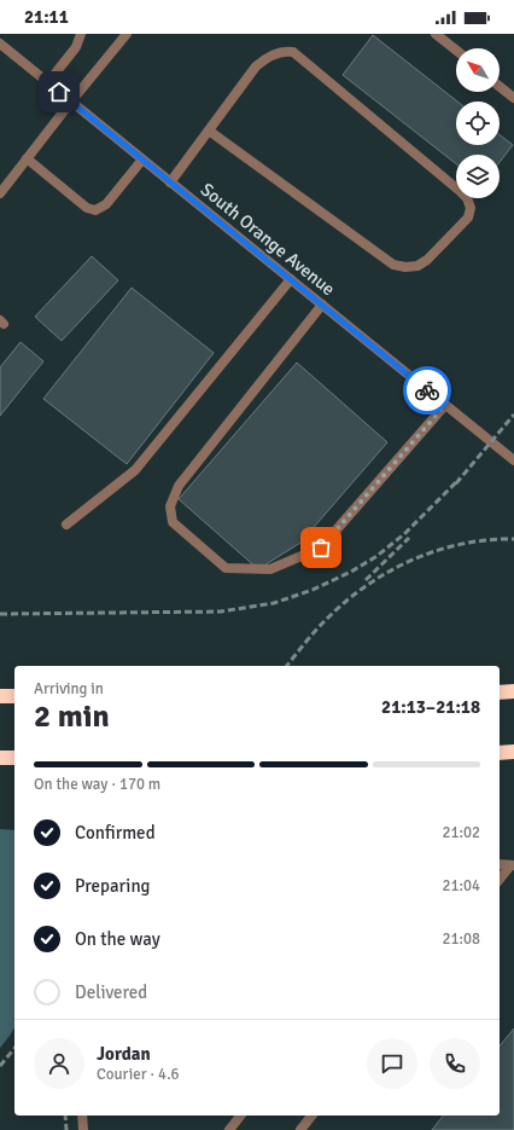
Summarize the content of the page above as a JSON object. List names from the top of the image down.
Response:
{
  "streets": {
    "street": ["South Orange Avenue"]
  },
  "north": "top left",
  "page": {
    "status": "21:11",
    "heading": ["2 min", "Arriving in", "21:13–21:18"],
    "panel": ["Jordan", "Courier · 4.6"],
    "bar": "On the way · 170 m",
    "list": [
      ["Confirmed", "21:02"],
      ["Preparing", "21:04"],
      ["On the way", "21:08"],
      "Delivered"
    ]
  }
}
